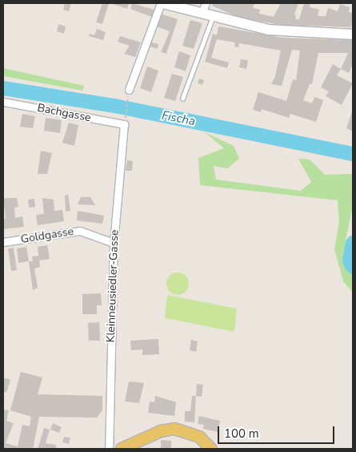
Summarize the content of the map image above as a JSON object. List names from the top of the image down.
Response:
{
  "streets": {
    "street": ["Bachgasse", "Goldgasse", "Kleinneusiedler-Gasse"]
  },
  "crossings": [
    ["Bachgasse", "Kleinneusiedler-Gasse"],
    ["Goldgasse", "Kleinneusiedler-Gasse"]
  ],
  "water": ["Fischa"],
  "scale_bar": "100 m"
}
